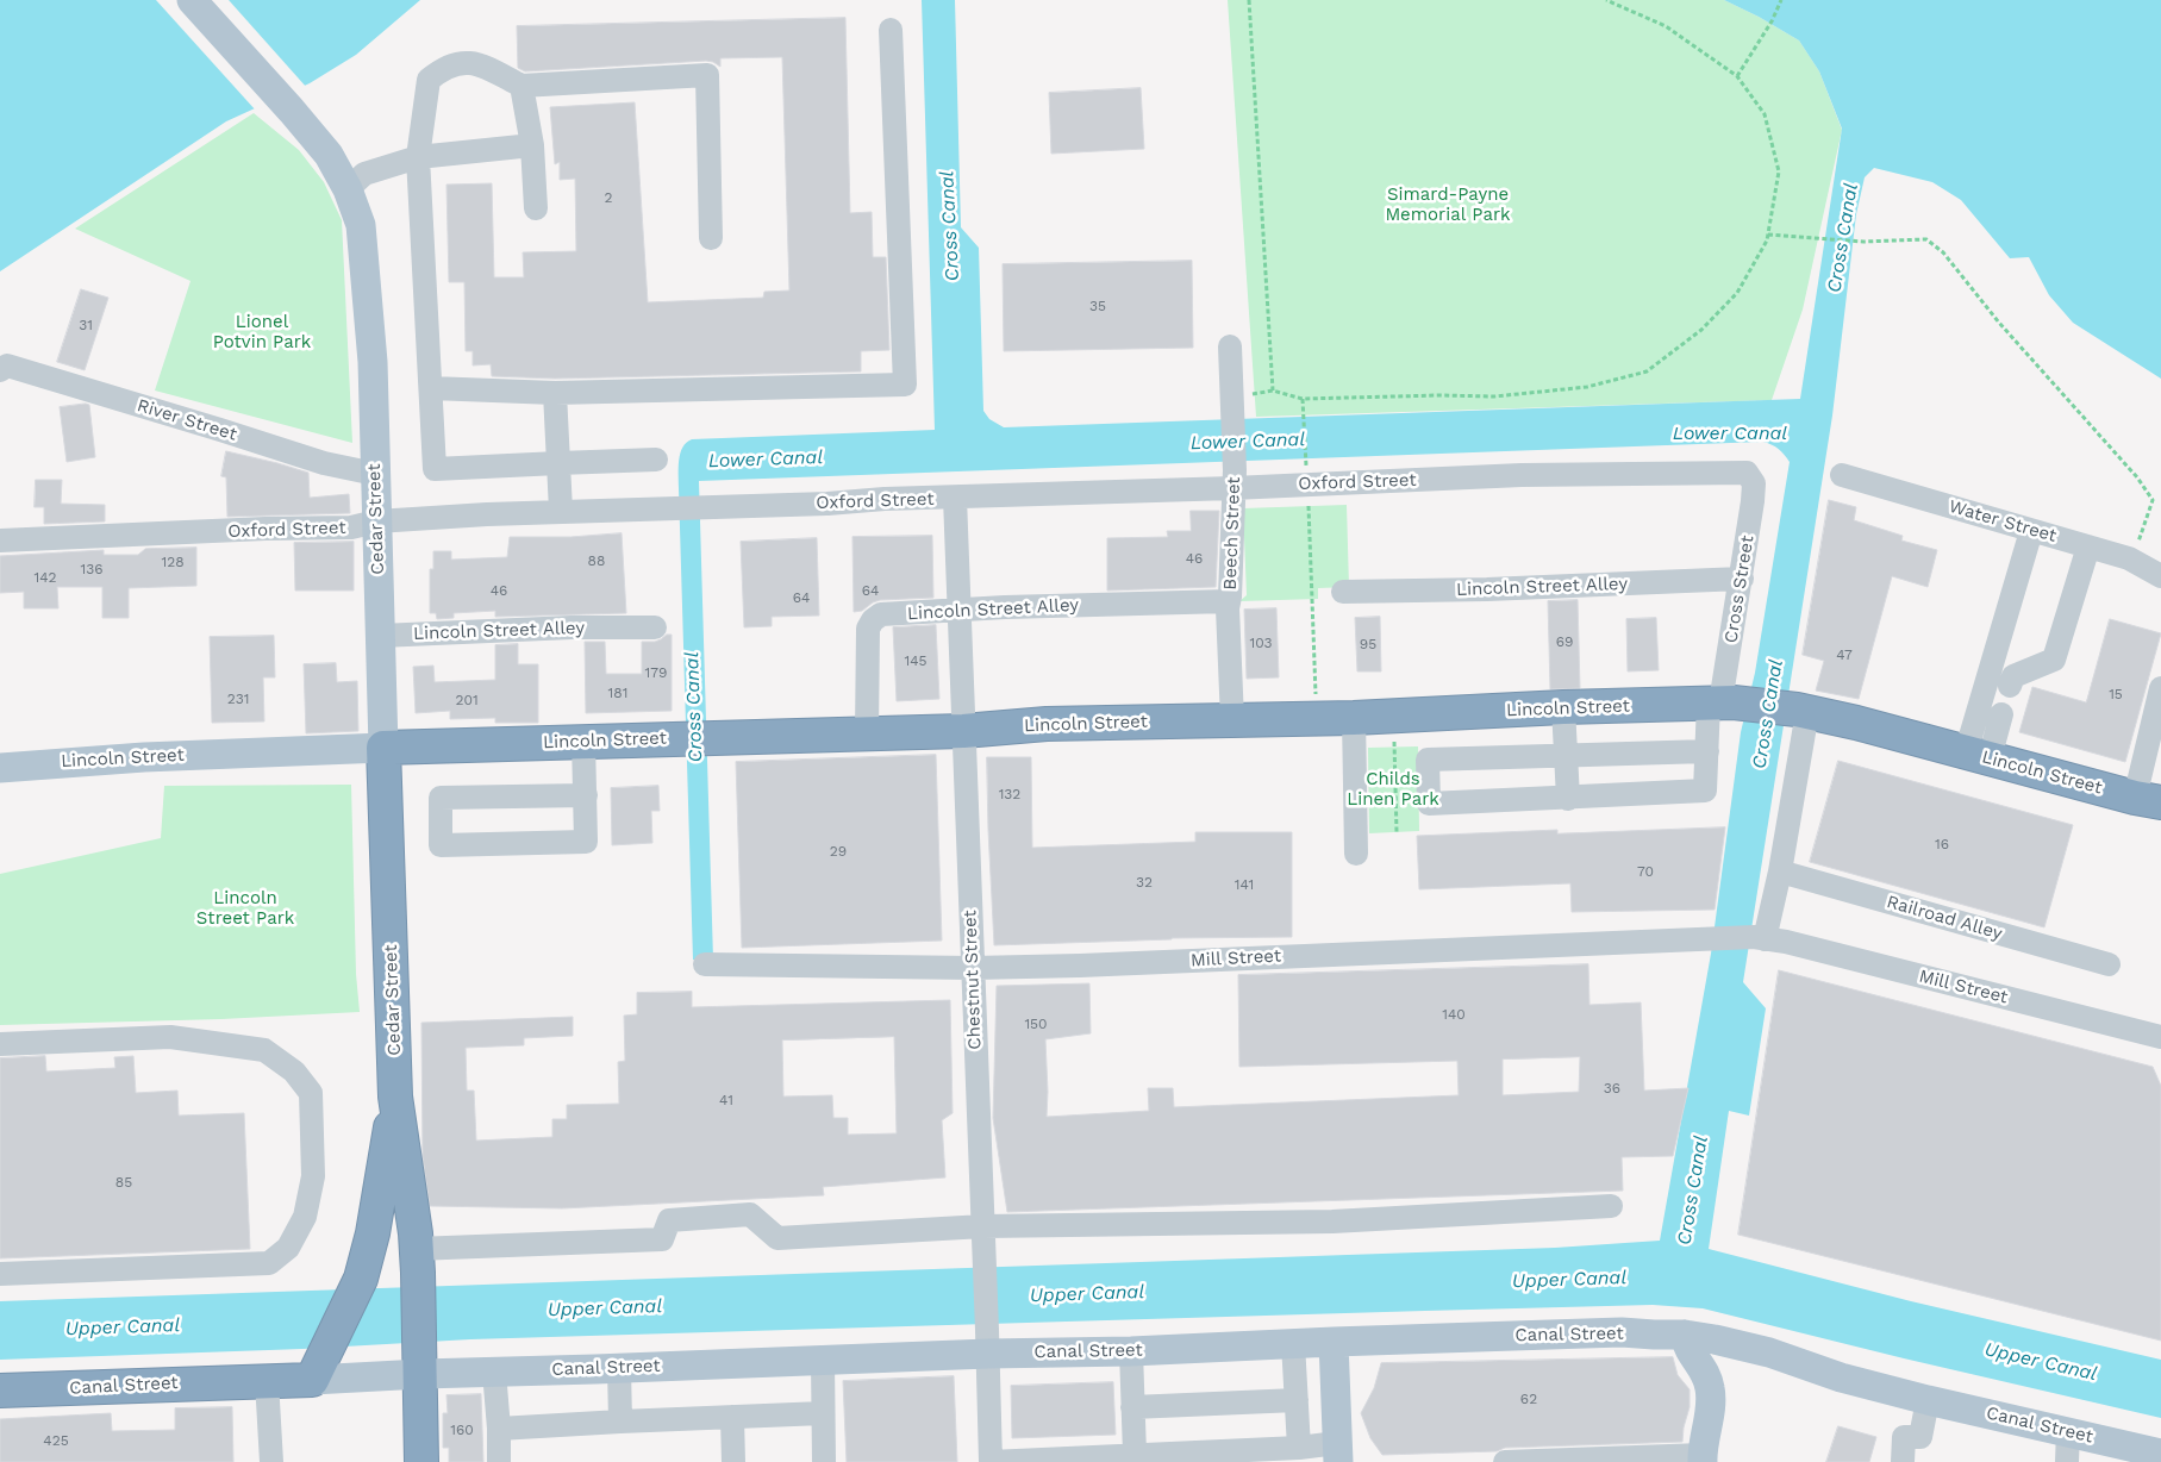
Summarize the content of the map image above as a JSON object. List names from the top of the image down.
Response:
{
  "streets": {
    "highway": ["Cedar Street", "Lincoln Street", "Canal Street"],
    "street": [
      "River Street",
      "Oxford Street",
      "Water Street",
      "Beech Street",
      "Lincoln Street Alley",
      "Cross Street",
      "Railroad Alley",
      "Mill Street",
      "Chestnut Street"
    ]
  },
  "crossings": [
    ["River Street", "Cedar Street"],
    ["Oxford Street", "Cedar Street"],
    ["Oxford Street", "Beech Street"],
    ["Oxford Street", "Cross Street"],
    ["Oxford Street", "Chestnut Street"],
    ["Cedar Street", "Lincoln Street Alley"],
    ["Cedar Street", "Lincoln Street"],
    ["Cedar Street", "Canal Street"],
    ["Beech Street", "Lincoln Street Alley"],
    ["Beech Street", "Lincoln Street"],
    ["Lincoln Street Alley", "Cross Street"],
    ["Lincoln Street Alley", "Lincoln Street"],
    ["Lincoln Street Alley", "Chestnut Street"],
    ["Cross Street", "Lincoln Street"],
    ["Lincoln Street", "Chestnut Street"],
    ["Mill Street", "Chestnut Street"],
    ["Chestnut Street", "Canal Street"]
  ],
  "water": ["Cross Canal", "Lower Canal", "Upper Canal"],
  "parks": [
    "Simard-Payne Memorial Park",
    "Lionel Potvin Park",
    "Childs Linen Park",
    "Lincoln Street Park"
  ],
  "house_numbers": [
    "2",
    "35",
    "31",
    "46",
    "88",
    "128",
    "136",
    "142",
    "46",
    "64",
    "64",
    "69",
    "103",
    "95",
    "47",
    "145",
    "179",
    "181",
    "15",
    "231",
    "201",
    "132",
    "16",
    "29",
    "70",
    "32",
    "141",
    "140",
    "150",
    "36",
    "41",
    "85",
    "62",
    "160",
    "425"
  ]
}
